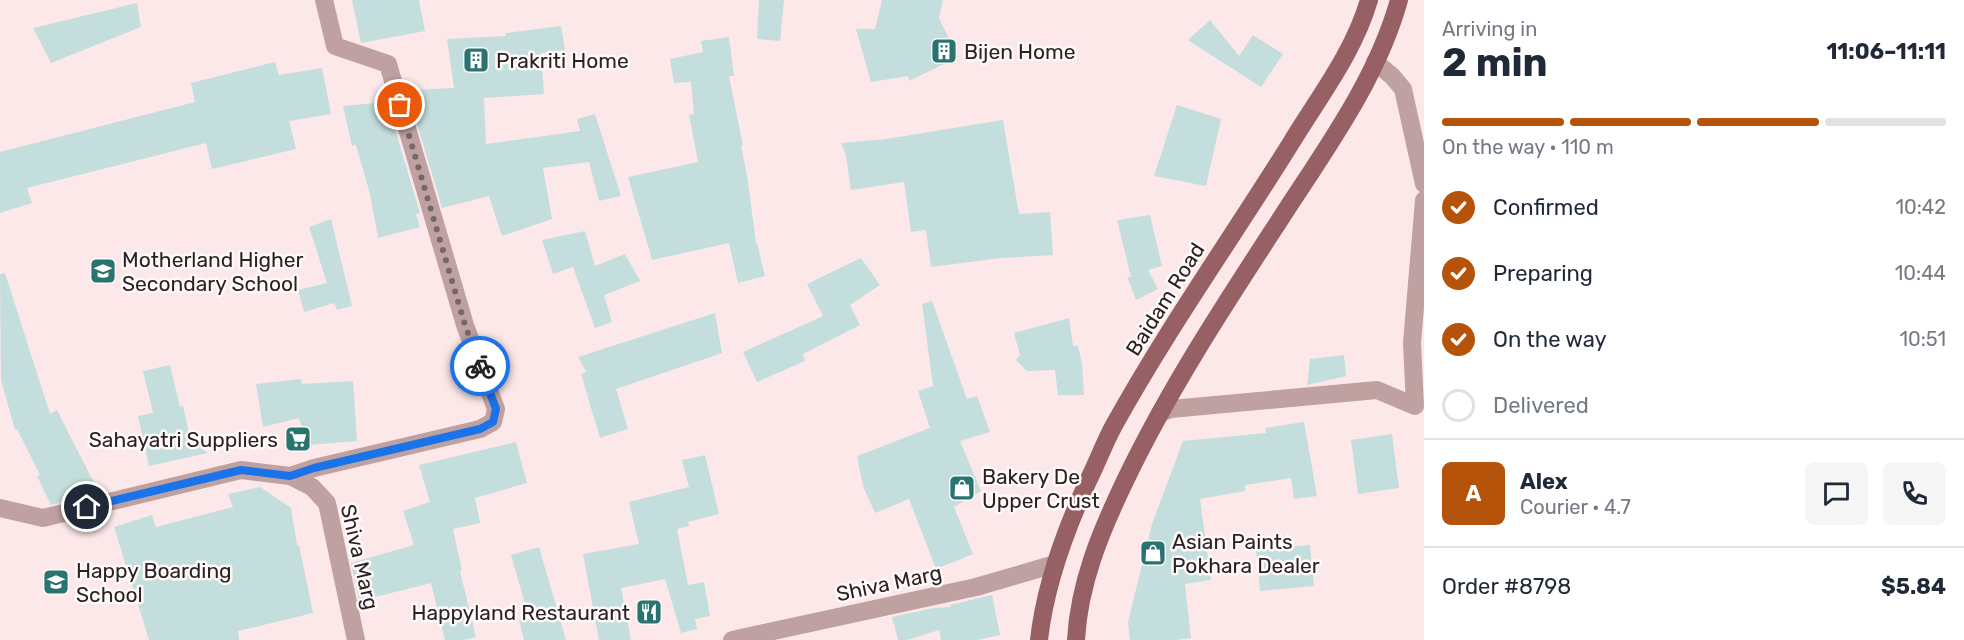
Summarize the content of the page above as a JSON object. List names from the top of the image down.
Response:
{
  "streets": {
    "main road": ["Baidam Road"],
    "street": ["Shiva Marg"]
  },
  "crossings": [
    ["Baidam Road", "Shiva Marg"]
  ],
  "places": {
    "building": ["Bijen Home", "Prakriti Home"],
    "school or university": ["Motherland Higher Secondary School", "Happy Boarding School"],
    "supermarket": ["Sahayatri Suppliers"],
    "shop": ["Bakery De Upper Crust", "Asian Paints Pokhara Dealer"],
    "restaurant": ["Happyland Restaurant"]
  },
  "page": {
    "heading": ["2 min", "Arriving in", "11:06–11:11"],
    "panel": [
      "Alex",
      "Courier · 4.7",
      "Order #8798",
      "$5.84"
    ],
    "bar": "On the way · 110 m",
    "list": [
      ["Confirmed", "10:42"],
      ["Preparing", "10:44"],
      ["On the way", "10:51"],
      "Delivered"
    ],
    "round": "A"
  }
}
